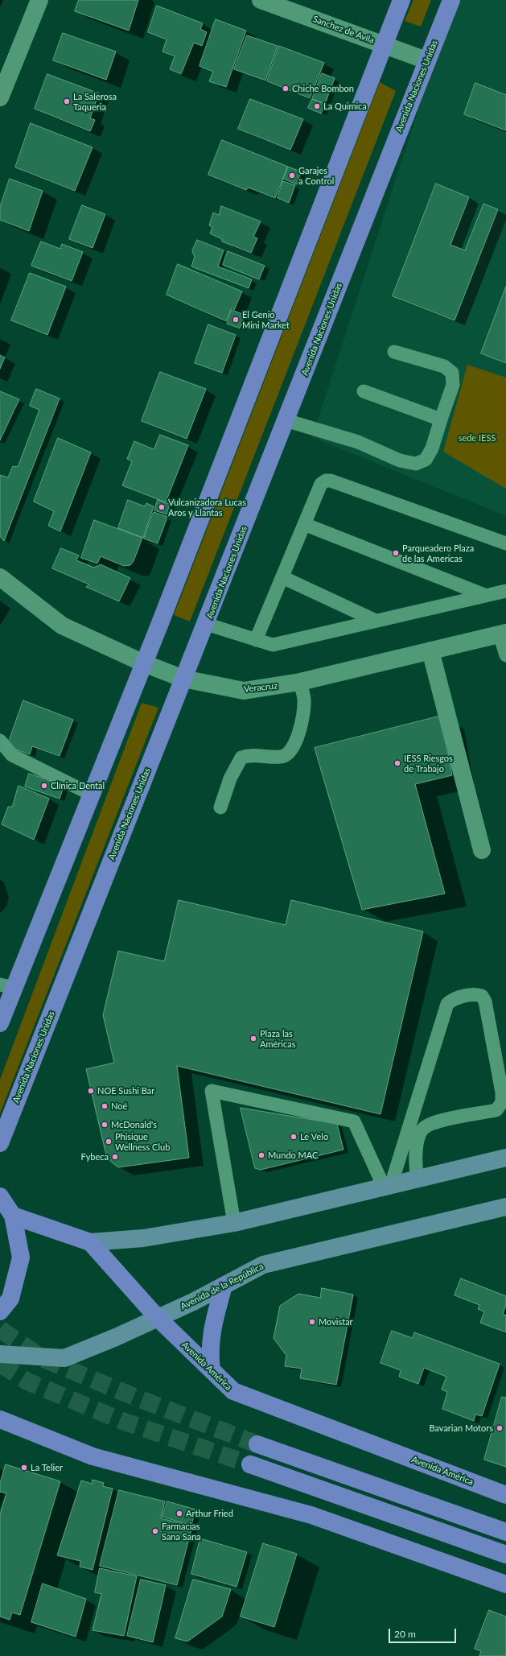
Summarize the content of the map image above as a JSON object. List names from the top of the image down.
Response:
{
  "streets": {
    "main road": ["Avenida Naciones Unidas", "Avenida de la República", "Avenida América"],
    "street": ["Sanchez de Avila", "Veracruz"]
  },
  "crossings": [
    ["Sanchez de Avila", "Avenida Naciones Unidas"],
    ["Avenida Naciones Unidas", "Veracruz"],
    ["Avenida de la República", "Avenida América"]
  ],
  "parks": ["sede IESS"],
  "places": [
    "Chiche Bombon",
    "La Salerosa Taqueria",
    "La Quimica",
    "Garajes a Control",
    "El Genio Mini Market",
    "Vulcanizadora Lucas Aros y Llantas",
    "Parqueadero Plaza de las Americas",
    "IESS Riesgos de Trabajo",
    "Clínica Dental",
    "Plaza las Américas",
    "NOE Sushi Bar",
    "Noé",
    "McDonald's",
    "Le Velo",
    "Phisique Wellness Club",
    "Mundo MAC",
    "Fybeca",
    "Movistar",
    "Bavarian Motors",
    "La Telier",
    "Arthur Fried",
    "Farmacias Sana Sana"
  ],
  "scale_bar": "20 m"
}
